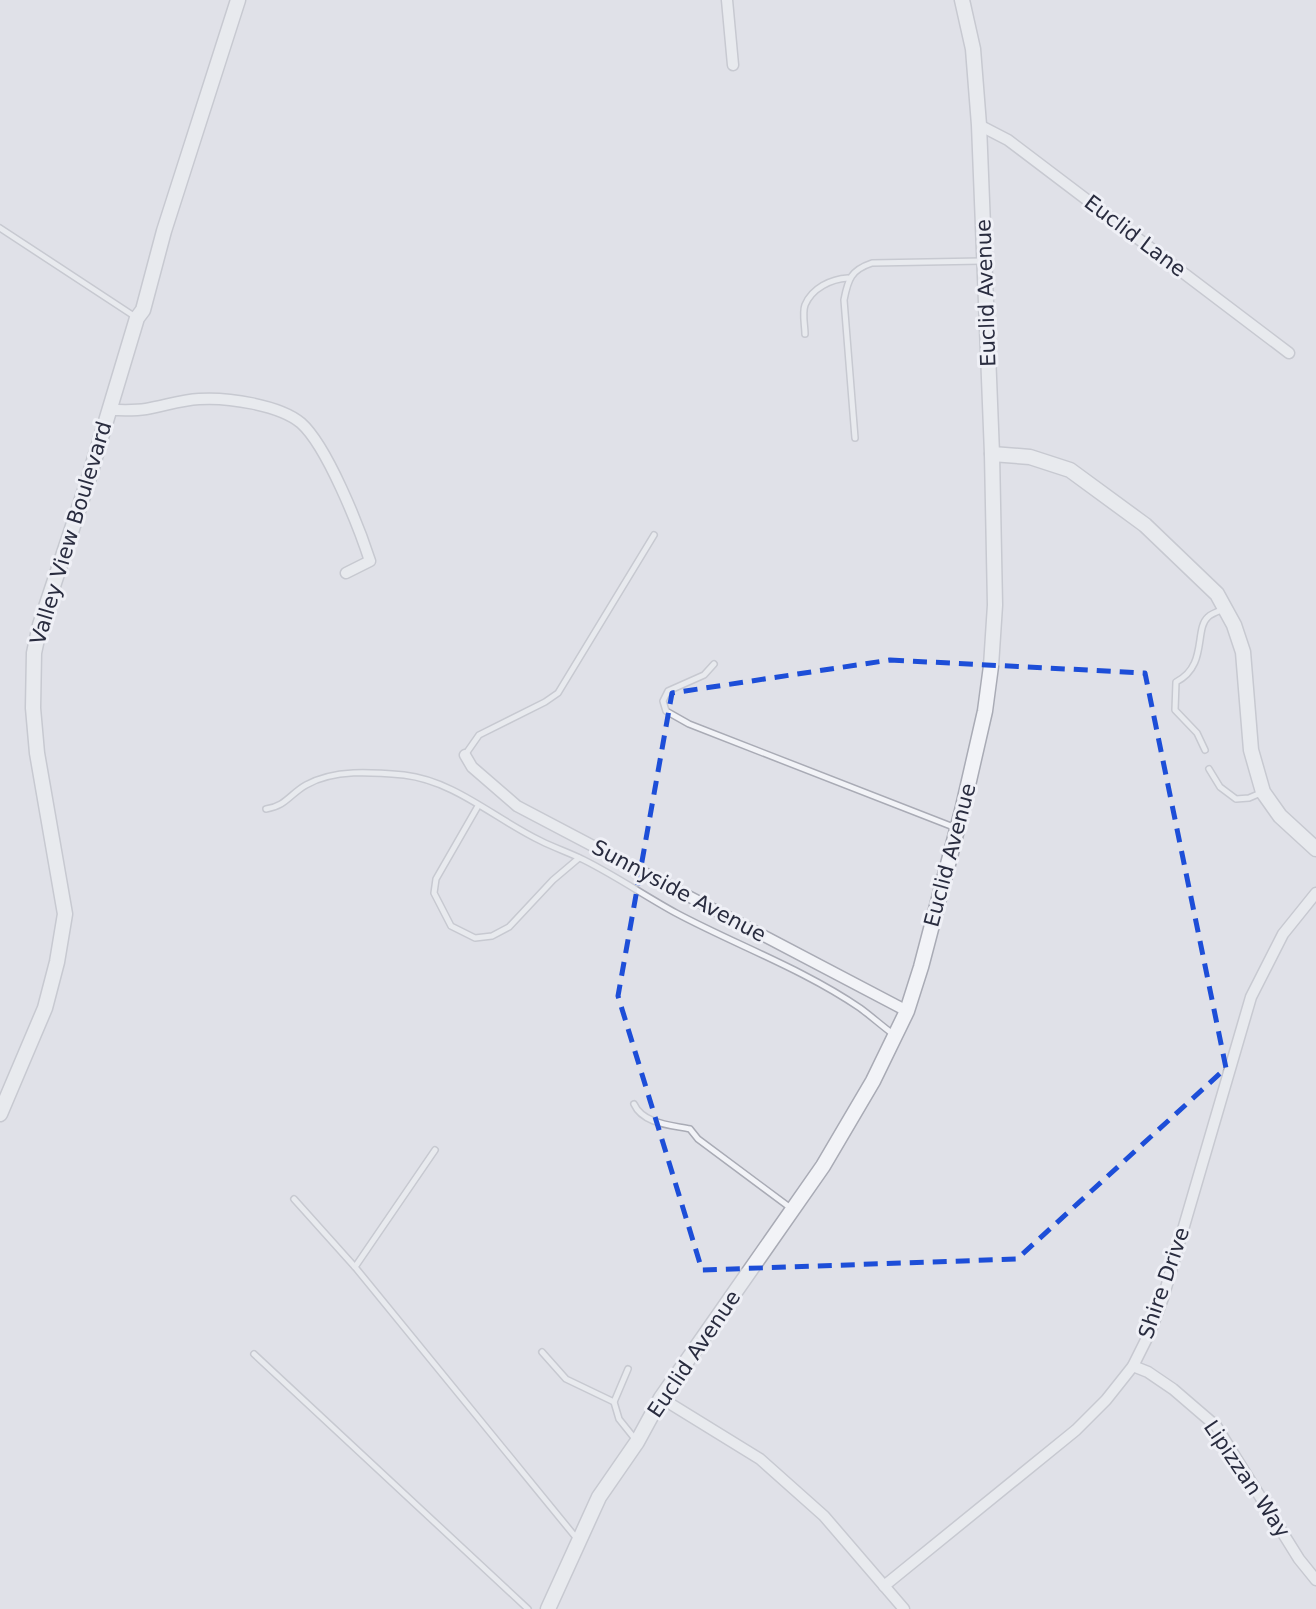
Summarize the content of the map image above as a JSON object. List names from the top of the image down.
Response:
{
  "streets": {
    "street": [
      "Euclid Lane",
      "Euclid Avenue",
      "Valley View Boulevard",
      "Sunnyside Avenue",
      "Shire Drive",
      "Lipizzan Way"
    ]
  },
  "crossings": [
    ["Euclid Lane", "Euclid Avenue"],
    ["Euclid Avenue", "Sunnyside Avenue"],
    ["Shire Drive", "Lipizzan Way"]
  ]
}
